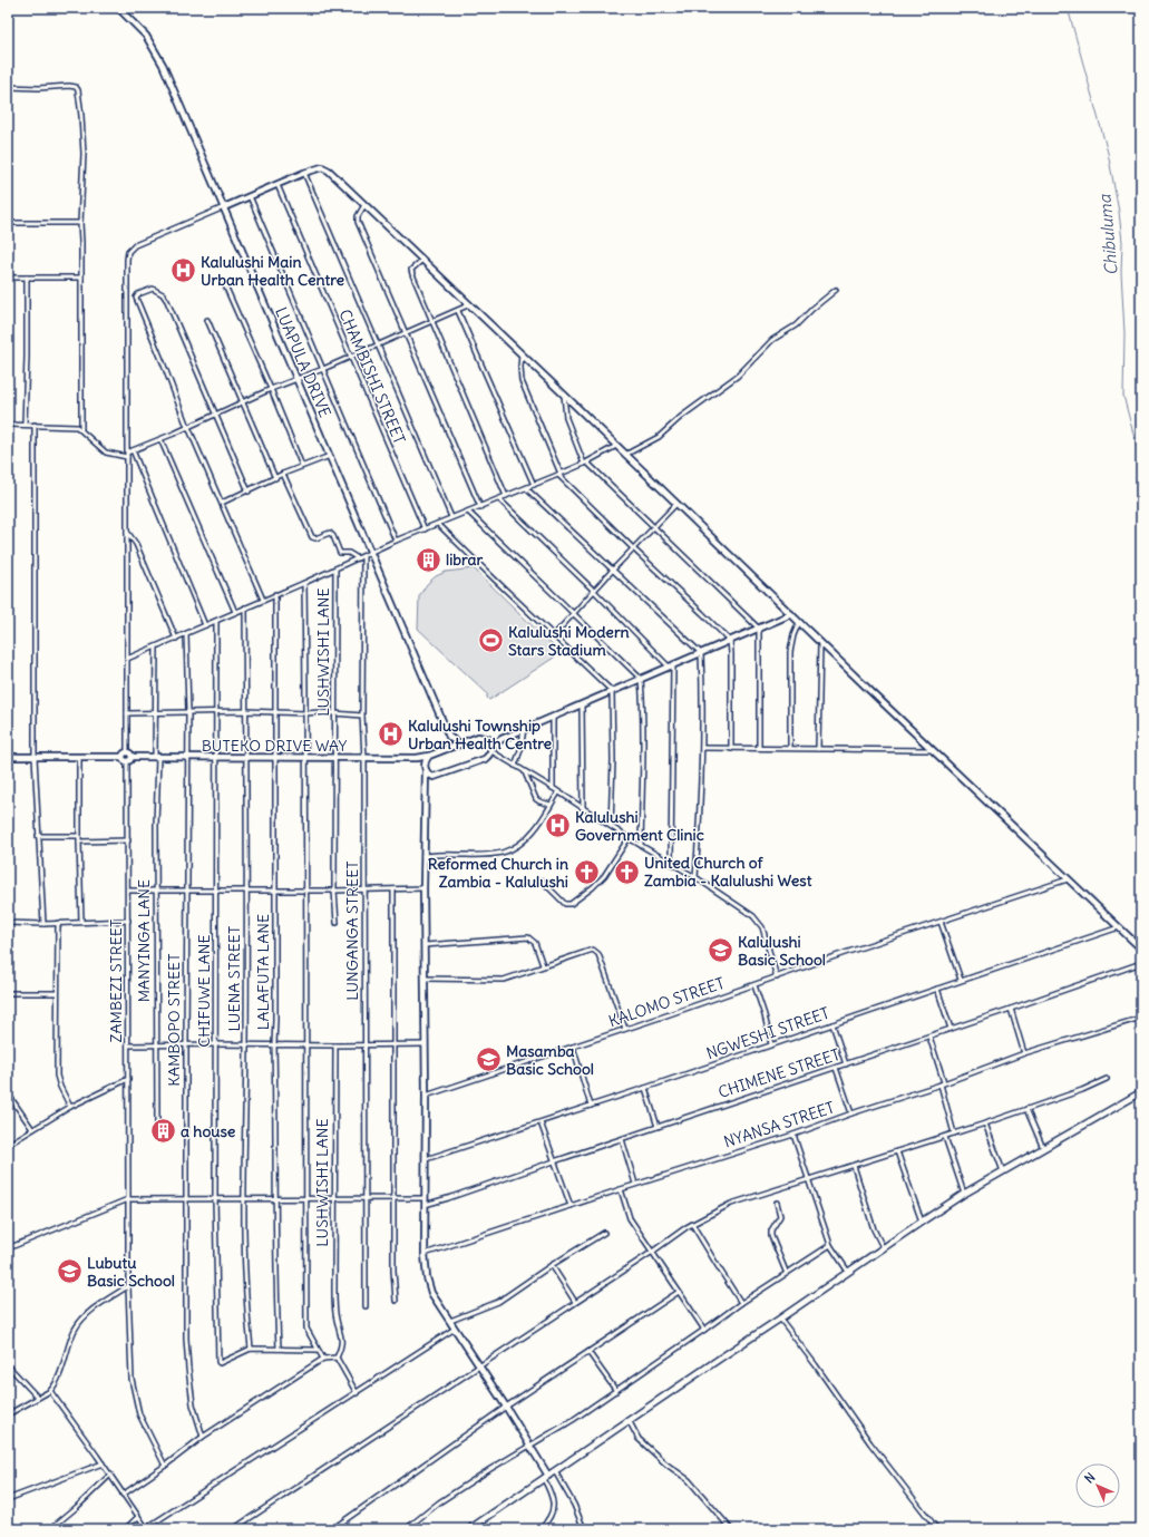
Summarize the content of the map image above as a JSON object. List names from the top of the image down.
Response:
{
  "streets": {
    "street": [
      "LUAPULA DRIVE",
      "CHAMBISHI STREET",
      "LUSHWISHI LANE",
      "BUTEKO DRIVE WAY",
      "LUNGANGA STREET",
      "MANYINGA LANE",
      "LALAFUTA LANE",
      "LUENA STREET",
      "ZAMBEZI STREET",
      "CHIFUWE LANE",
      "KALOMO STREET",
      "KAMBOPO STREET",
      "NGWESHI STREET",
      "CHIMENE STREET",
      "NYANSA STREET"
    ]
  },
  "crossings": [
    ["LUAPULA DRIVE", "BUTEKO DRIVE WAY"],
    ["LUSHWISHI LANE", "BUTEKO DRIVE WAY"],
    ["BUTEKO DRIVE WAY", "LUNGANGA STREET"],
    ["BUTEKO DRIVE WAY", "MANYINGA LANE"],
    ["BUTEKO DRIVE WAY", "LALAFUTA LANE"],
    ["BUTEKO DRIVE WAY", "LUENA STREET"],
    ["BUTEKO DRIVE WAY", "ZAMBEZI STREET"],
    ["BUTEKO DRIVE WAY", "CHIFUWE LANE"],
    ["BUTEKO DRIVE WAY", "KAMBOPO STREET"],
    ["LUENA STREET", "CHIFUWE LANE"]
  ],
  "water": ["Chibuluma"],
  "places": {
    "hospital": ["Kalulushi Main Urban Health Centre", "Kalulushi Township Urban Health Centre", "Kalulushi Government Clinic"],
    "building": ["librar", "a house"],
    "sports": ["Kalulushi Modern Stars Stadium"],
    "church": ["United Church of Zambia - Kalulushi West", "Reformed Church in Zambia - Kalulushi"],
    "school or university": ["Kalulushi Basic School", "Masamba Basic School", "Lubutu Basic School"]
  },
  "north": "top left"
}
